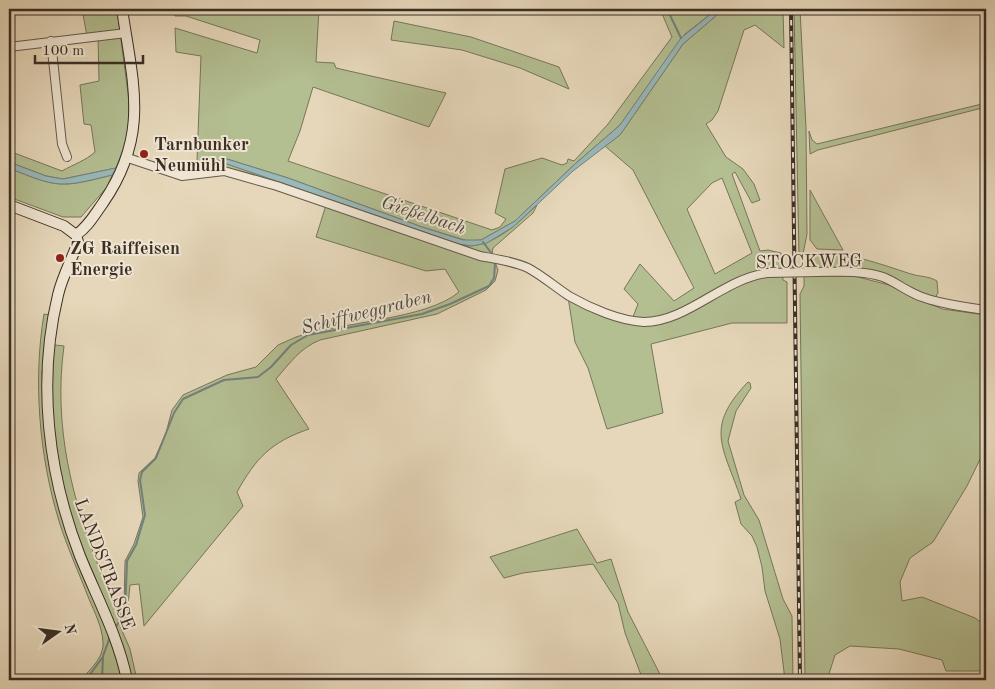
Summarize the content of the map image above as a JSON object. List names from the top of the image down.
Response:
{
  "streets": {
    "street": ["STOCKWEG", "LANDSTRASSE"]
  },
  "water": ["Gießelbach", "Schiffweggraben"],
  "places": ["Tarnbunker Neumühl", "ZG Raiffeisen Energie"],
  "scale_bar": "100 m",
  "north": "right"
}
